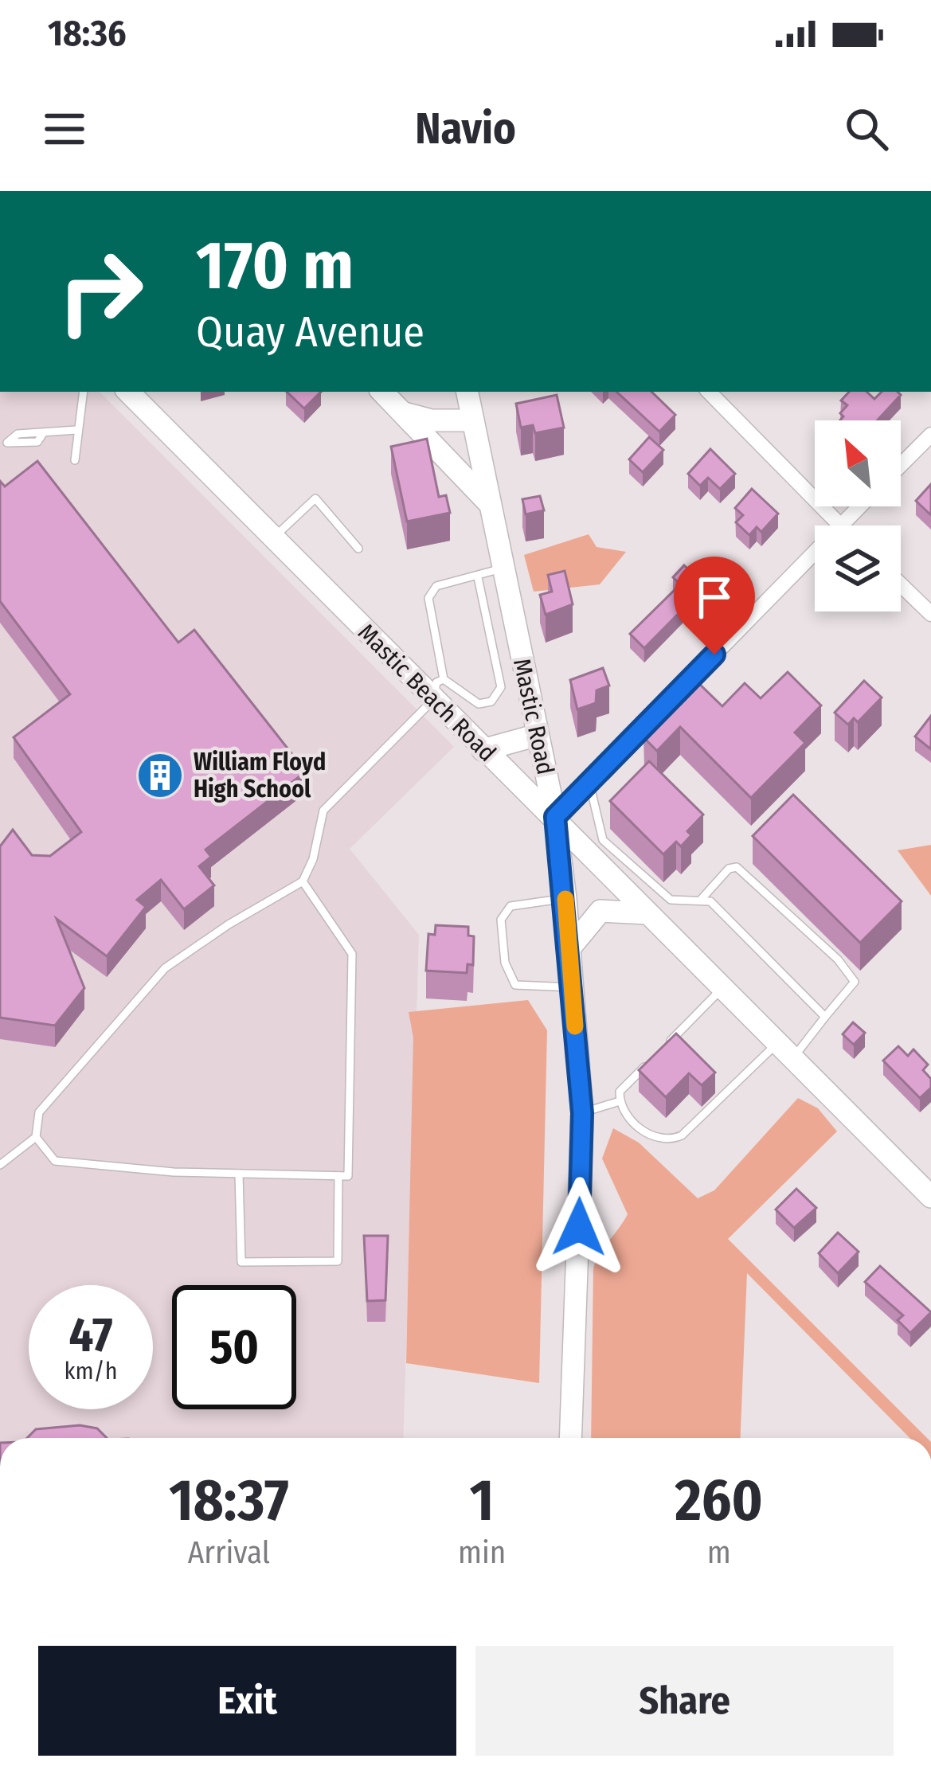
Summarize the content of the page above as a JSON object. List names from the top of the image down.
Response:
{
  "streets": {
    "street": ["Mastic Beach Road", "Mastic Road"]
  },
  "crossings": [
    ["Mastic Beach Road", "Mastic Road"]
  ],
  "places": {
    "building": ["William Floyd High School"]
  },
  "north": "top left",
  "page": {
    "status": "18:36",
    "header": "Navio",
    "turn": ["170 m", "Quay Avenue"],
    "speed": "47 km/h",
    "limit": "50",
    "eta": [
      "18:37",
      "Arrival",
      "1",
      "min",
      "260",
      "m"
    ],
    "buttons": ["Exit", "Share"]
  }
}
